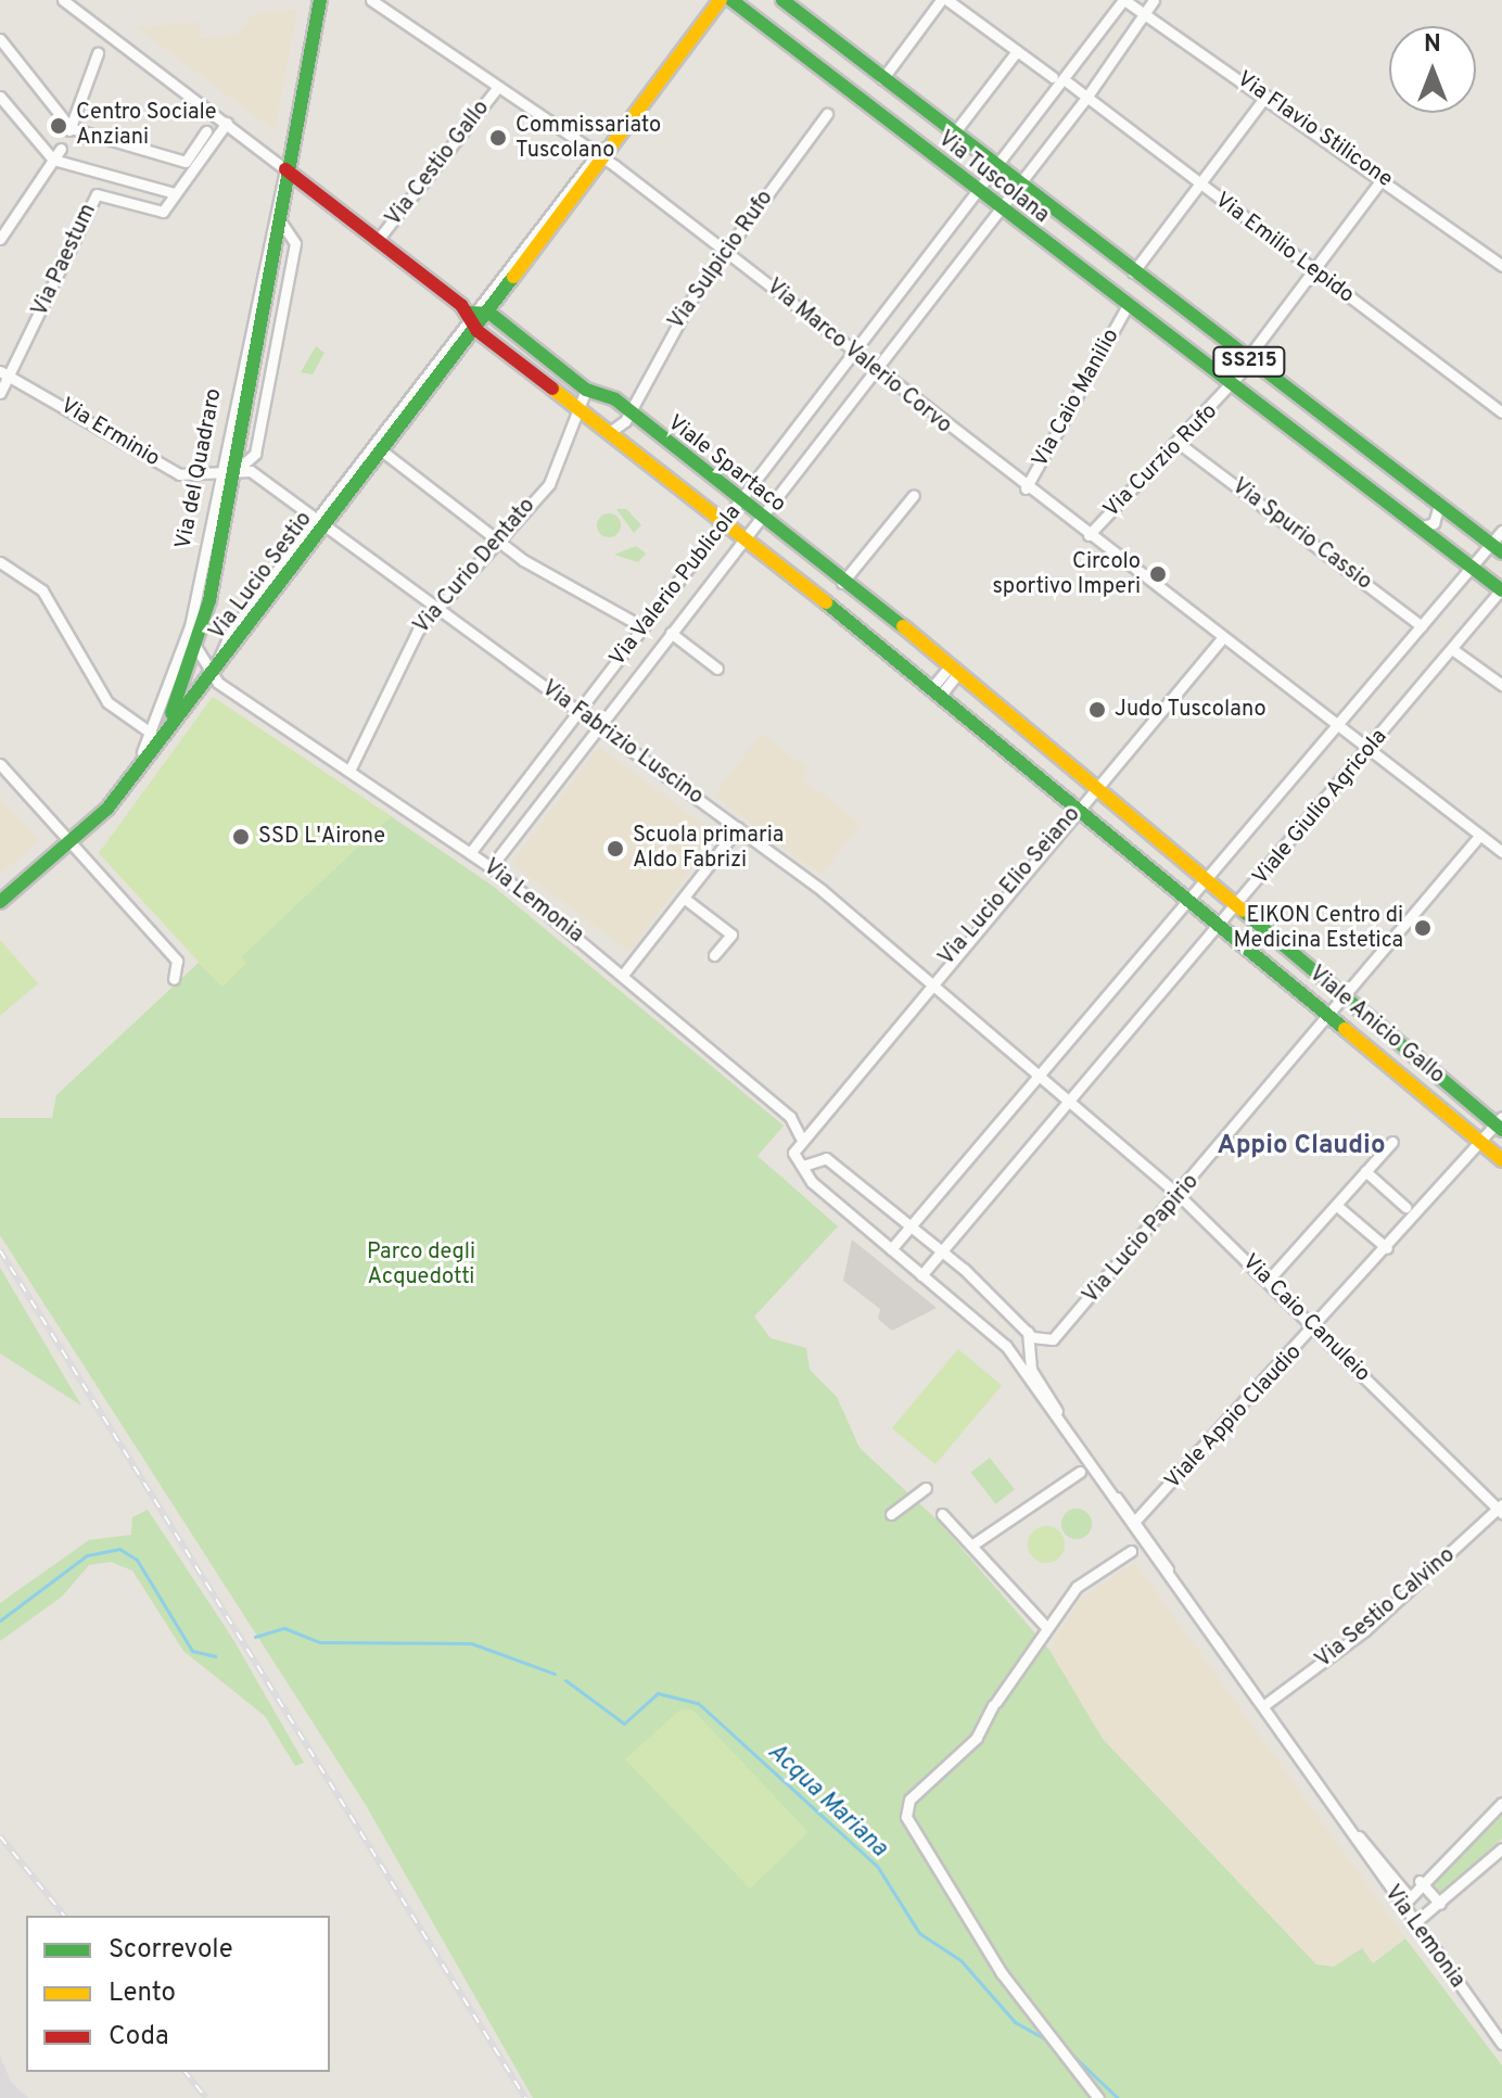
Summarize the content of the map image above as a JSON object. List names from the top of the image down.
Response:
{
  "streets": {
    "main road": [
      "Via Tuscolana",
      "SS215",
      "Viale Spartaco",
      "Via del Quadraro",
      "Via Lucio Sestio",
      "Viale Anicio Gallo"
    ],
    "street": [
      "Via Flavio Stilicone",
      "Via Cestio Gallo",
      "Via Emilio Lepido",
      "Via Paestum",
      "Via Sulpicio Rufo",
      "Via Marco Valerio Corvo",
      "Via Caio Manilio",
      "Via Erminio",
      "Via Curzio Rufo",
      "Via Spurio Cassio",
      "Via Curio Dentato",
      "Via Valerio Publicola",
      "Via Fabrizio Luscino",
      "Viale Giulio Agricola",
      "Via Lucio Elio Seiano",
      "Via Lemonia",
      "Via Lucio Papirio",
      "Via Caio Canuleio",
      "Viale Appio Claudio",
      "Via Sestio Calvino"
    ]
  },
  "crossings": [
    ["Via Flavio Stilicone", "Via Valerio Publicola"],
    ["Via Cestio Gallo", "Via Marco Valerio Corvo"],
    ["Via Tuscolana", "Via Caio Manilio"],
    ["Via Tuscolana", "Via Curzio Rufo"],
    ["Via Tuscolana", "Via Valerio Publicola"],
    ["Via Tuscolana", "Viale Giulio Agricola"],
    ["Via Emilio Lepido", "Via Valerio Publicola"],
    ["Via Paestum", "Via Erminio"],
    ["Via Sulpicio Rufo", "Via Marco Valerio Corvo"],
    ["Via Sulpicio Rufo", "Viale Spartaco"],
    ["Via Marco Valerio Corvo", "Via Caio Manilio"],
    ["Via Marco Valerio Corvo", "Via Curzio Rufo"],
    ["Via Marco Valerio Corvo", "Via Lucio Sestio"],
    ["Via Marco Valerio Corvo", "Via Valerio Publicola"],
    ["Via Marco Valerio Corvo", "Viale Giulio Agricola"],
    ["Via Marco Valerio Corvo", "Via Lucio Elio Seiano"],
    ["Via Marco Valerio Corvo", "Via Lucio Papirio"],
    ["Via Erminio", "Via del Quadraro"],
    ["Via Erminio", "Via Fabrizio Luscino"],
    ["Via Curzio Rufo", "Via Spurio Cassio"],
    ["Viale Spartaco", "Via Curio Dentato"],
    ["Viale Spartaco", "Via Lucio Sestio"],
    ["Viale Spartaco", "Via Valerio Publicola"],
    ["Viale Spartaco", "Viale Giulio Agricola"],
    ["Viale Spartaco", "Via Lucio Elio Seiano"],
    ["Viale Spartaco", "Viale Anicio Gallo"],
    ["Via del Quadraro", "Via Lucio Sestio"],
    ["Via del Quadraro", "Via Fabrizio Luscino"],
    ["Via del Quadraro", "Via Lemonia"],
    ["Via Spurio Cassio", "Viale Giulio Agricola"],
    ["Via Curio Dentato", "Via Fabrizio Luscino"],
    ["Via Curio Dentato", "Via Lemonia"],
    ["Via Lucio Sestio", "Via Fabrizio Luscino"],
    ["Via Lucio Sestio", "Via Lemonia"],
    ["Via Valerio Publicola", "Via Fabrizio Luscino"],
    ["Via Valerio Publicola", "Via Lemonia"],
    ["Via Fabrizio Luscino", "Viale Giulio Agricola"],
    ["Via Fabrizio Luscino", "Via Lucio Elio Seiano"],
    ["Via Fabrizio Luscino", "Via Caio Canuleio"],
    ["Viale Giulio Agricola", "Via Lemonia"],
    ["Viale Giulio Agricola", "Viale Anicio Gallo"],
    ["Viale Giulio Agricola", "Via Caio Canuleio"],
    ["Via Lucio Elio Seiano", "Via Lemonia"],
    ["Via Lemonia", "Via Lucio Papirio"],
    ["Via Lemonia", "Viale Appio Claudio"],
    ["Via Lemonia", "Via Sestio Calvino"],
    ["Viale Anicio Gallo", "Via Lucio Papirio"],
    ["Viale Anicio Gallo", "Viale Appio Claudio"],
    ["Via Lucio Papirio", "Via Caio Canuleio"],
    ["Via Caio Canuleio", "Viale Appio Claudio"],
    ["Via Caio Canuleio", "Via Sestio Calvino"]
  ],
  "districts": ["Appio Claudio"],
  "water": ["Acqua Mariana"],
  "parks": ["Parco degli Acquedotti"],
  "places": [
    "Centro Sociale Anziani",
    "Commissariato Tuscolano",
    "Circolo sportivo Imperi",
    "Judo Tuscolano",
    "SSD L'Airone",
    "Scuola primaria Aldo Fabrizi",
    "EIKON Centro di Medicina Estetica"
  ],
  "legend": ["Scorrevole", "Lento", "Coda"],
  "north": "top"
}
